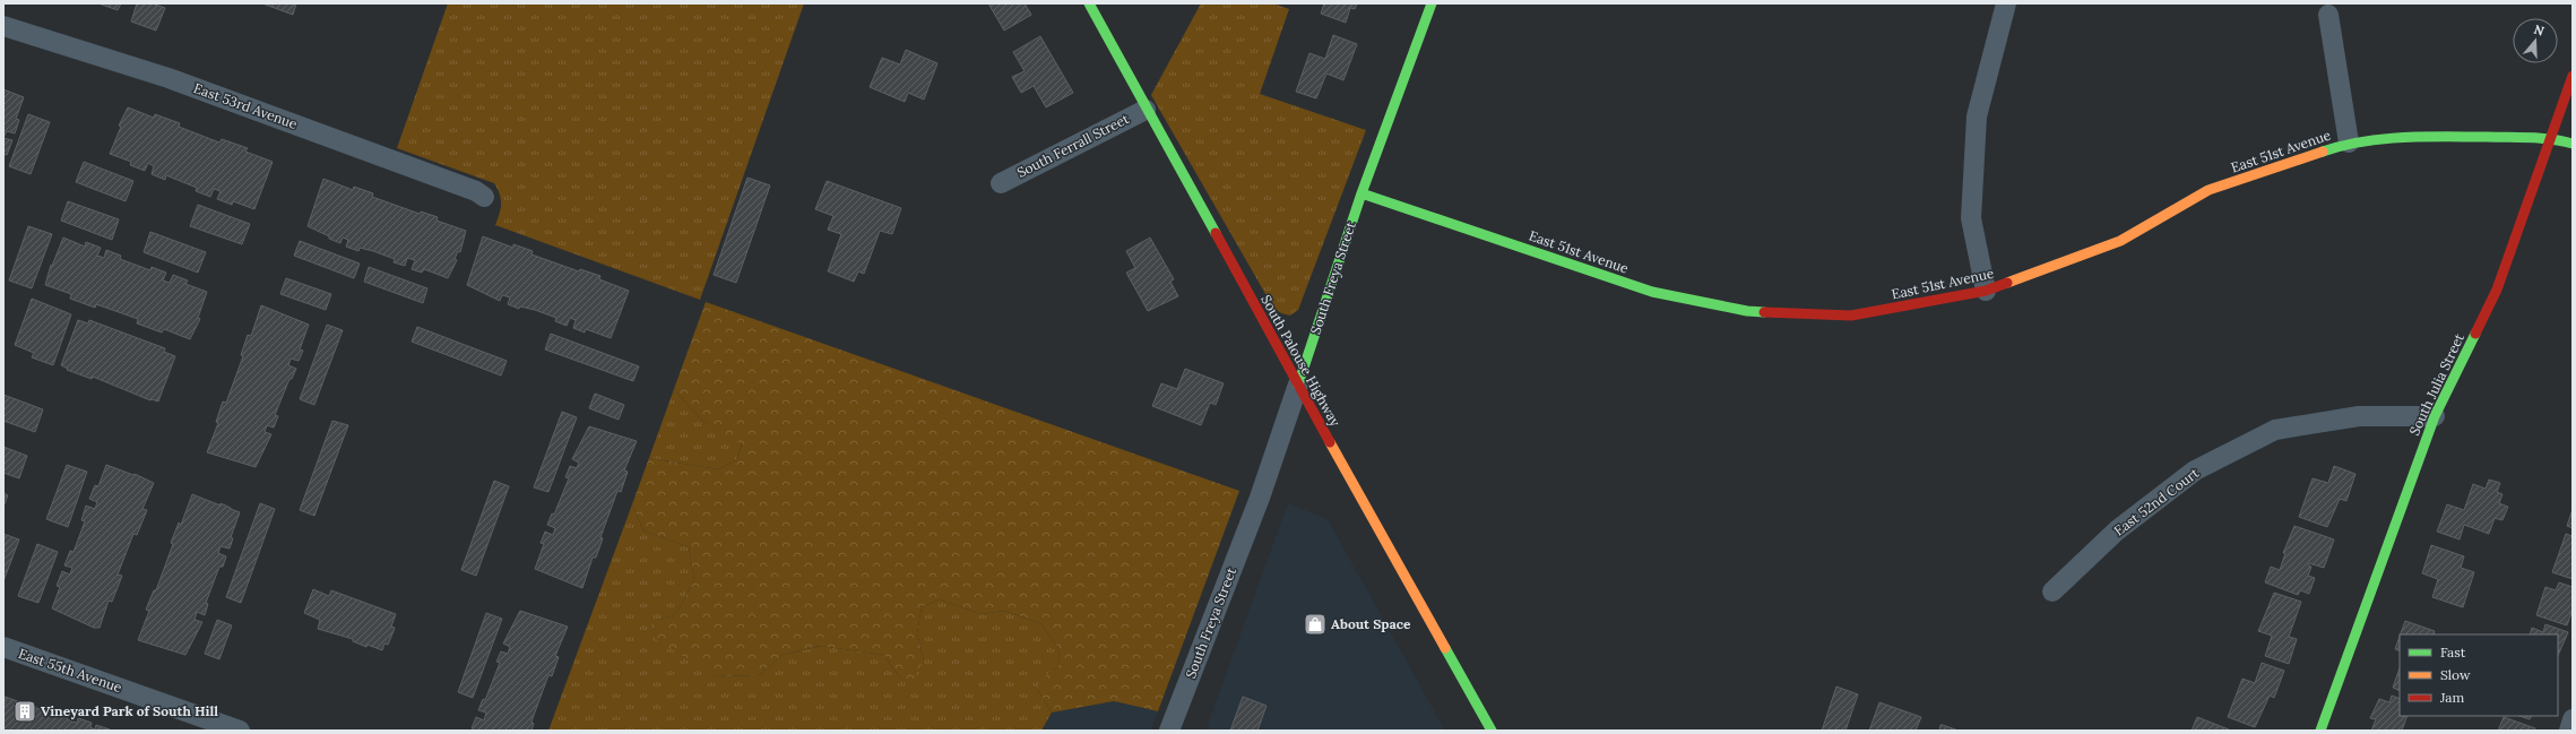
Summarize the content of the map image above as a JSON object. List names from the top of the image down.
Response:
{
  "streets": {
    "street": [
      "East 53rd Avenue",
      "South Ferrall Street",
      "East 51st Avenue",
      "South Freya Street",
      "South Palouse Highway",
      "South Julia Street",
      "East 52nd Court",
      "East 55th Avenue"
    ]
  },
  "crossings": [
    ["South Ferrall Street", "South Palouse Highway"],
    ["East 51st Avenue", "South Freya Street"],
    ["East 51st Avenue", "South Julia Street"],
    ["South Freya Street", "South Palouse Highway"],
    ["South Julia Street", "East 52nd Court"]
  ],
  "places": {
    "shop": ["About Space"],
    "building": ["Vineyard Park of South Hill"]
  },
  "legend": ["Fast", "Slow", "Jam"],
  "north": "top"
}
